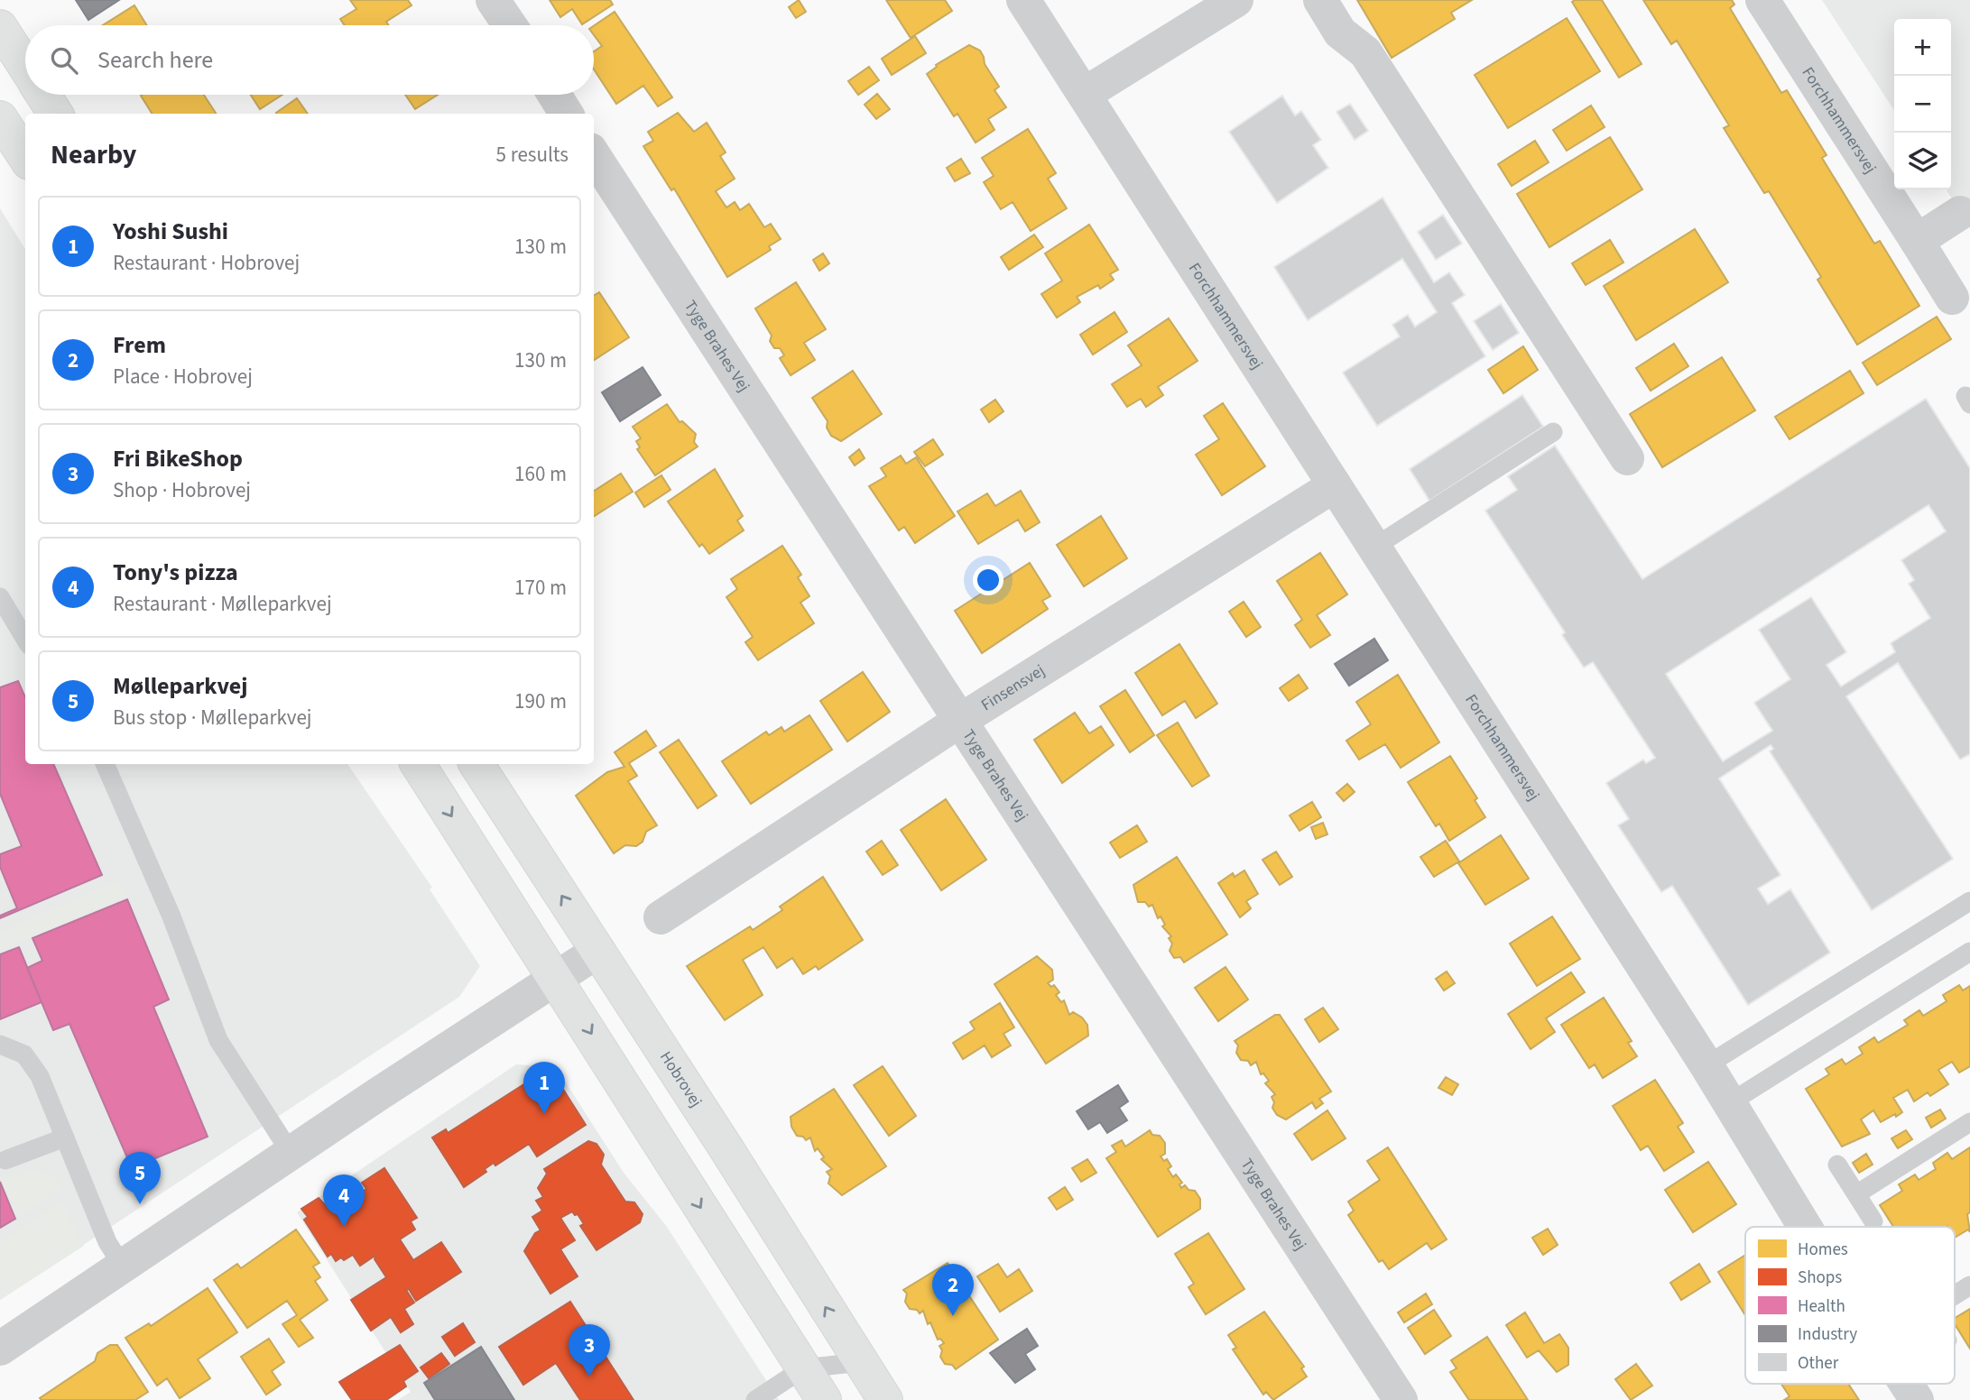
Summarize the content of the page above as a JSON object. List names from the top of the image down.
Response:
{
  "streets": {
    "main road": ["Hobrovej"],
    "street": ["Forchhammersvej", "Tyge Brahes Vej", "Finsensvej"]
  },
  "crossings": [
    ["Forchhammersvej", "Finsensvej"],
    ["Tyge Brahes Vej", "Finsensvej"]
  ],
  "legend": [
    "Homes",
    "Shops",
    "Health",
    "Industry",
    "Other"
  ],
  "page": {
    "map_buttons": ["+", "−"],
    "search": "Search here",
    "heading": ["Nearby", "5 results"],
    "list": [
      {
        "mark": "1",
        "name": "Yoshi Sushi",
        "note": "Restaurant · Hobrovej",
        "value": "130 m"
      },
      {
        "mark": "2",
        "name": "Frem",
        "note": "Place · Hobrovej",
        "value": "130 m"
      },
      {
        "mark": "3",
        "name": "Fri BikeShop",
        "note": "Shop · Hobrovej",
        "value": "160 m"
      },
      {
        "mark": "4",
        "name": "Tony's pizza",
        "note": "Restaurant · Mølleparkvej",
        "value": "170 m"
      },
      {
        "mark": "5",
        "name": "Mølleparkvej",
        "note": "Bus stop · Mølleparkvej",
        "value": "190 m"
      }
    ],
    "pins": [
      "1",
      "5",
      "4",
      "2",
      "3"
    ]
  }
}
